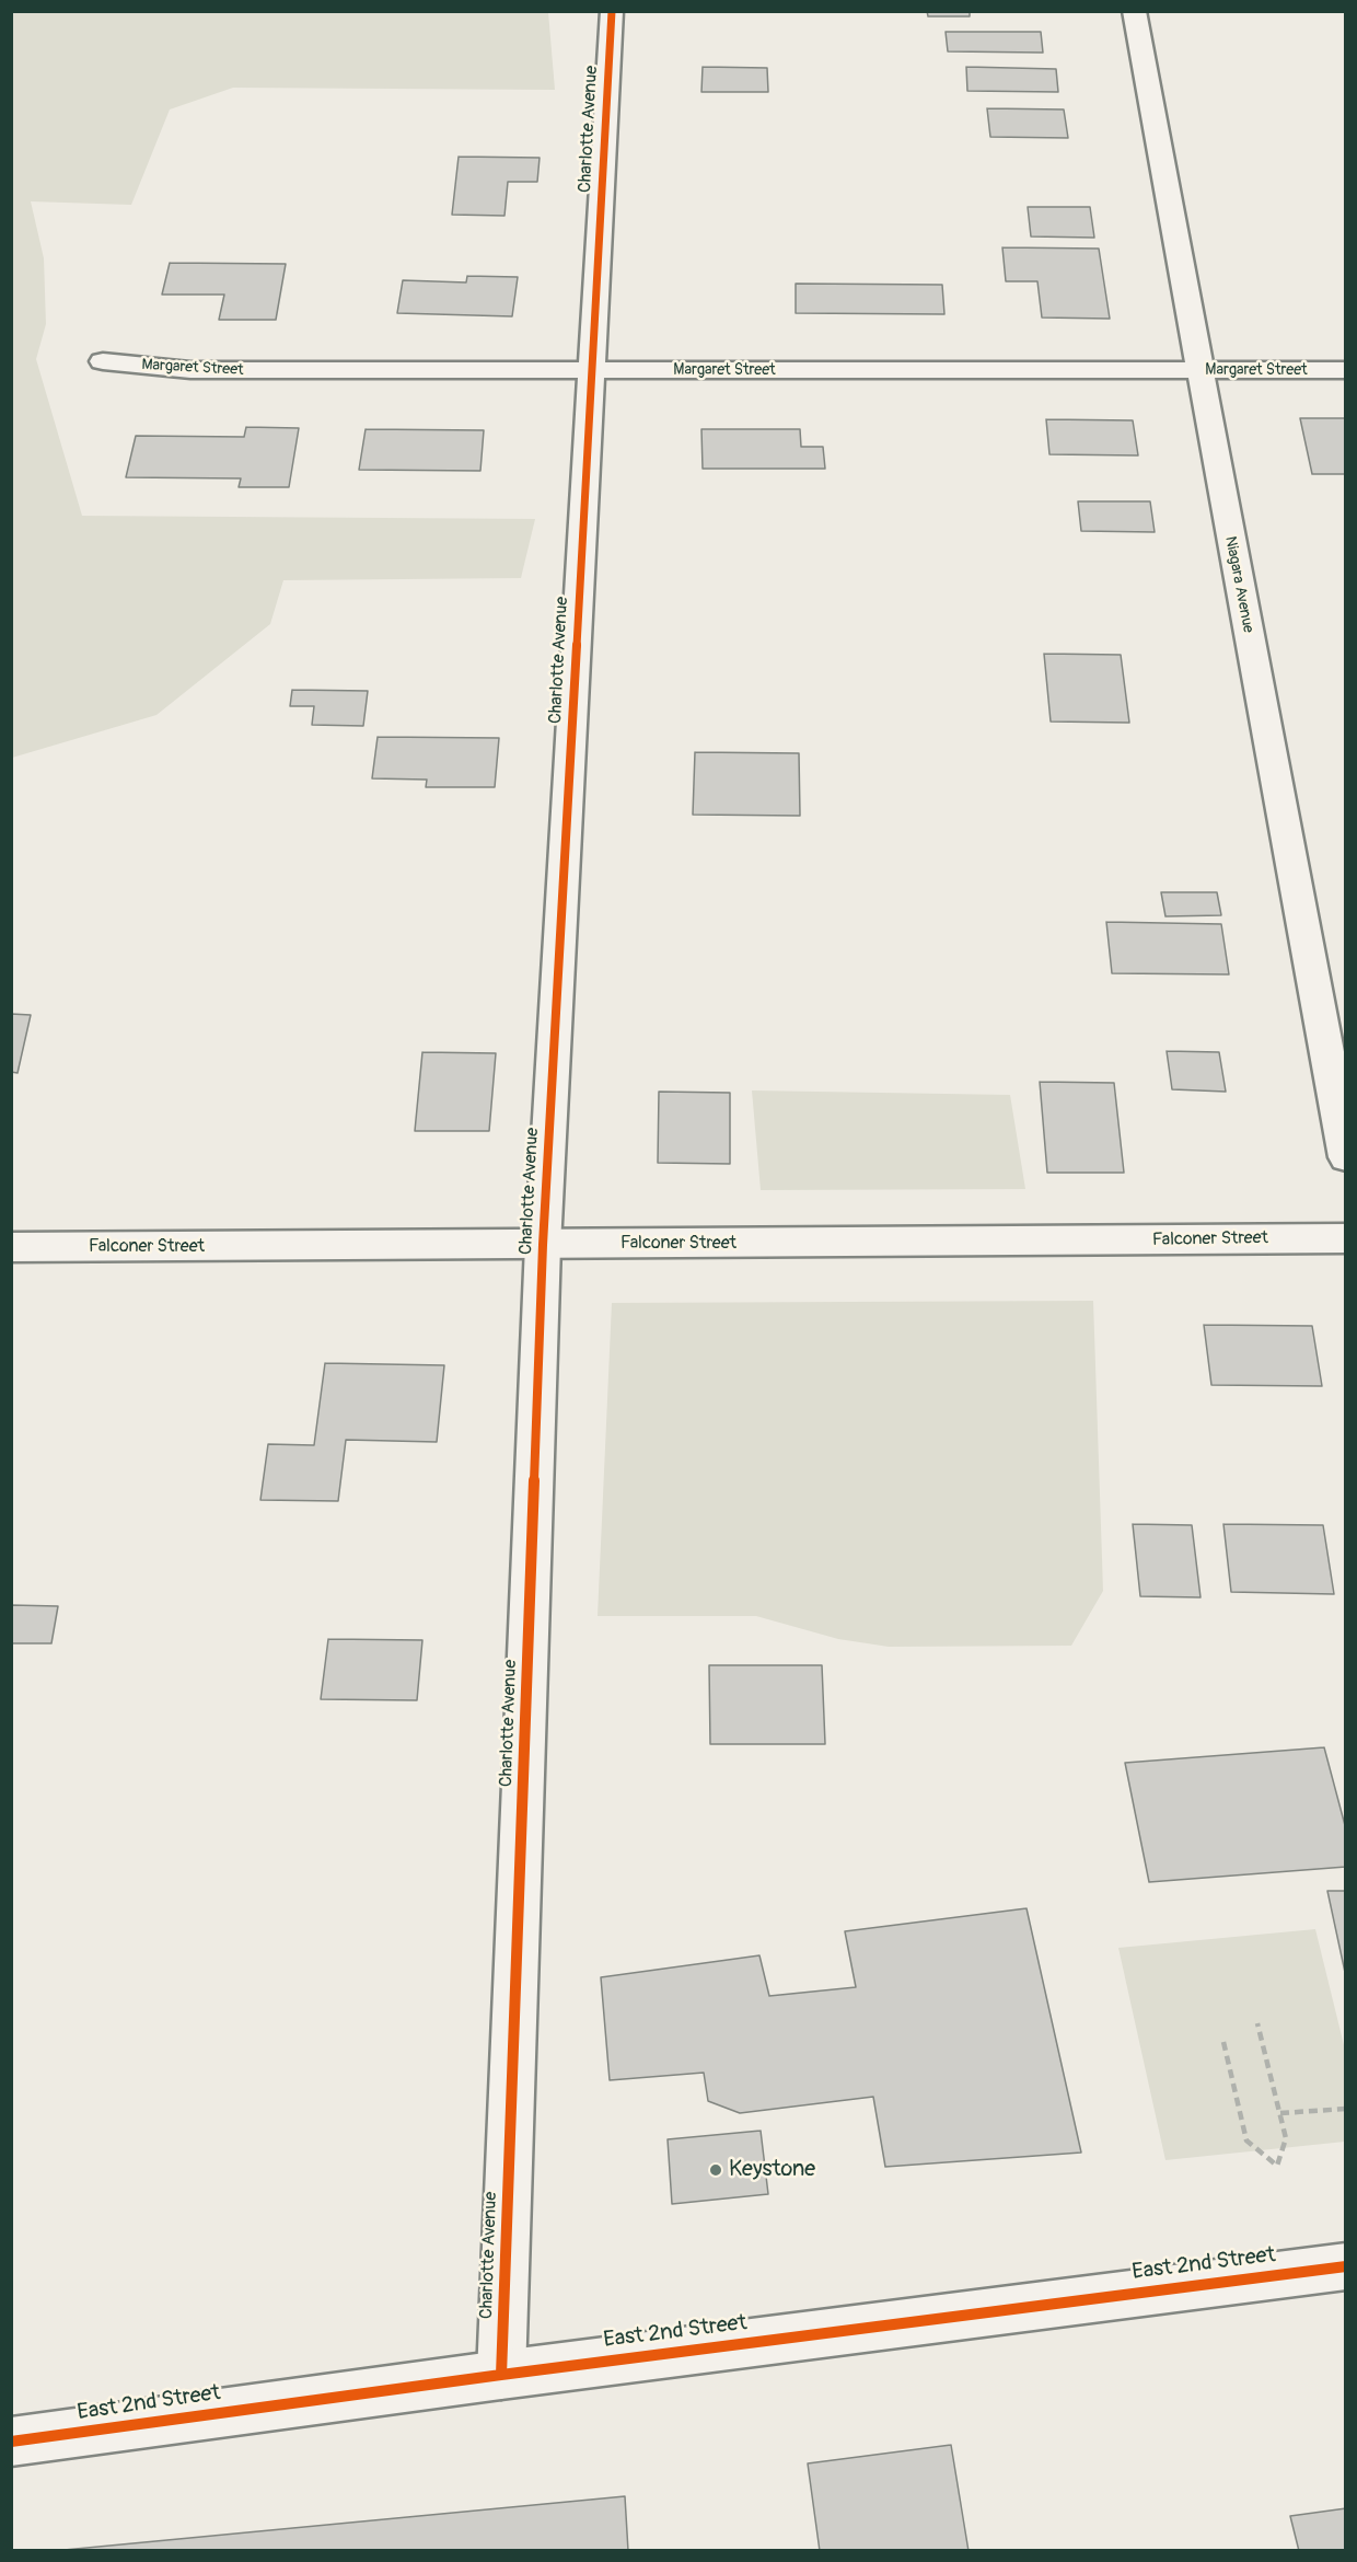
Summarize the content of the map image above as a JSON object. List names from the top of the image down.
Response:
{
  "streets": {
    "street": [
      "Charlotte Avenue",
      "Margaret Street",
      "Niagara Avenue",
      "Falconer Street",
      "East 2nd Street"
    ]
  },
  "crossings": [
    ["Charlotte Avenue", "Margaret Street"],
    ["Charlotte Avenue", "Falconer Street"],
    ["Charlotte Avenue", "East 2nd Street"],
    ["Margaret Street", "Niagara Avenue"]
  ],
  "places": ["Keystone"]
}
